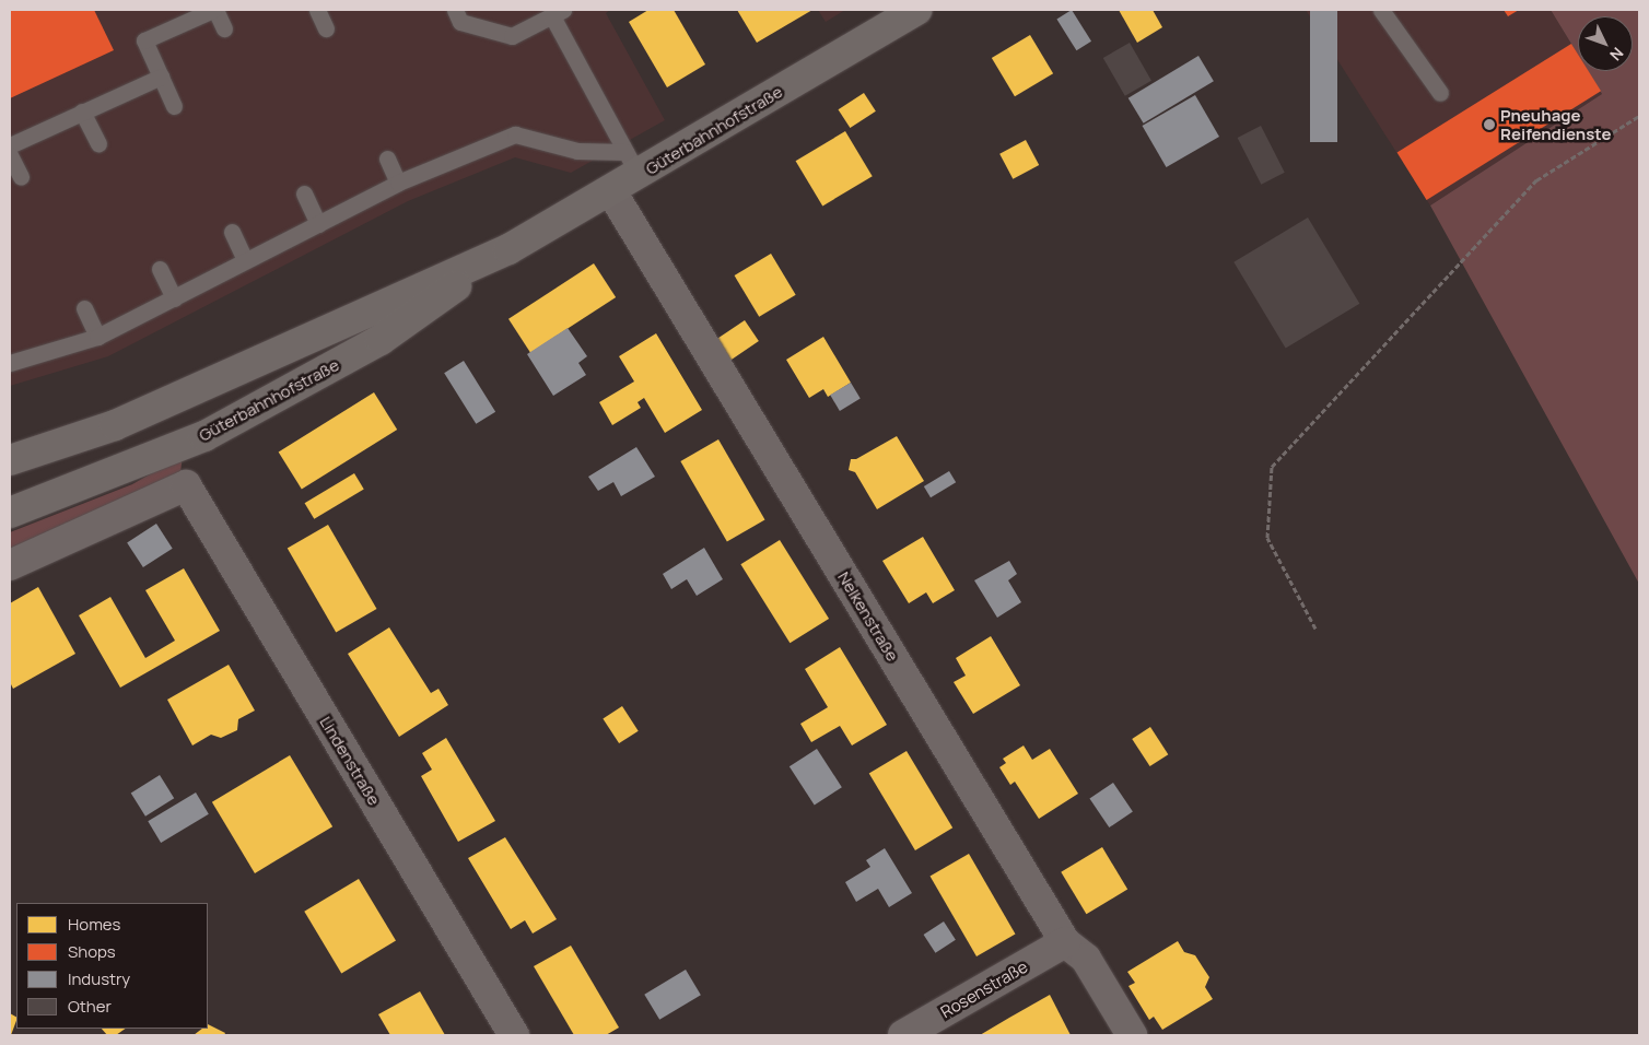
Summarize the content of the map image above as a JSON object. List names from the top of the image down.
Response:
{
  "streets": {
    "main road": ["Güterbahnhofstraße"],
    "street": ["Nelkenstraße", "Lindenstraße", "Rosenstraße"]
  },
  "crossings": [
    ["Güterbahnhofstraße", "Nelkenstraße"],
    ["Nelkenstraße", "Rosenstraße"]
  ],
  "places": ["Pneuhage Reifendienste"],
  "legend": [
    "Homes",
    "Shops",
    "Industry",
    "Other"
  ],
  "north": "bottom right"
}
